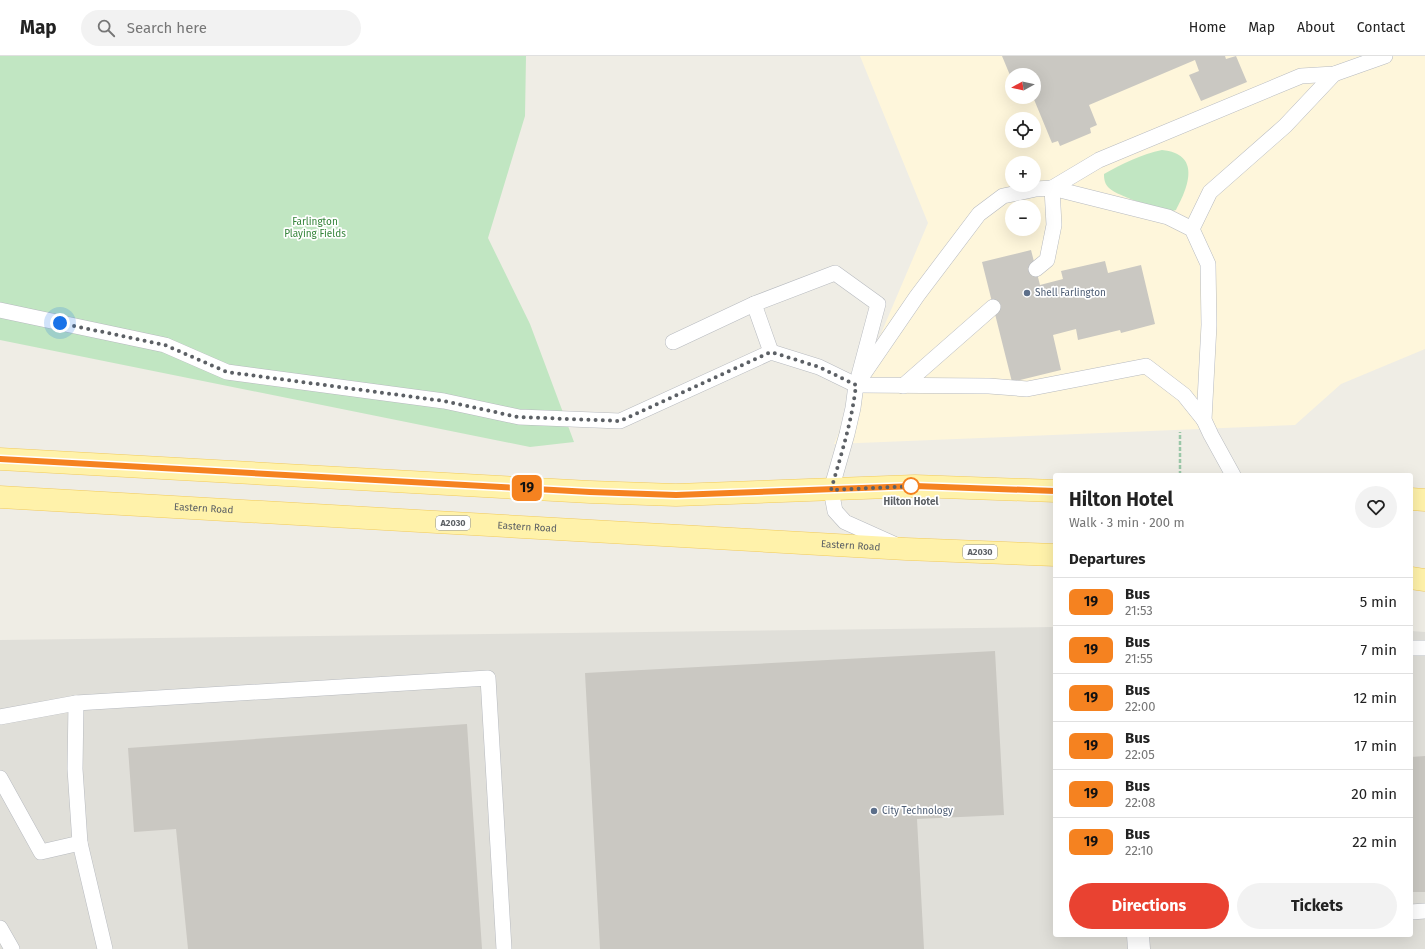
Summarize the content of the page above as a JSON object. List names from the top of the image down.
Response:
{
  "streets": {
    "main road": ["Eastern Road", "A2030"]
  },
  "parks": ["Farlington Playing Fields"],
  "places": ["Shell Farlington", "Hilton Hotel", "City Technology"],
  "lines": ["bus line 19"],
  "north": "left",
  "page": {
    "header": "Map",
    "search": "Search here",
    "nav": [
      "Home",
      "Map",
      "About",
      "Contact"
    ],
    "on_map": "19",
    "map_buttons": ["+", "−"],
    "heading": [
      ["Hilton Hotel", "Walk · 3 min · 200 m"],
      "Departures"
    ],
    "list": [
      {
        "mark": "19",
        "name": "Bus",
        "note": "21:53",
        "value": "5 min"
      },
      {
        "mark": "19",
        "name": "Bus",
        "note": "21:55",
        "value": "7 min"
      },
      {
        "mark": "19",
        "name": "Bus",
        "note": "22:00",
        "value": "12 min"
      },
      {
        "mark": "19",
        "name": "Bus",
        "note": "22:05",
        "value": "17 min"
      },
      {
        "mark": "19",
        "name": "Bus",
        "note": "22:08",
        "value": "20 min"
      },
      {
        "mark": "19",
        "name": "Bus",
        "note": "22:10",
        "value": "22 min"
      }
    ],
    "buttons": ["Directions", "Tickets"]
  }
}
